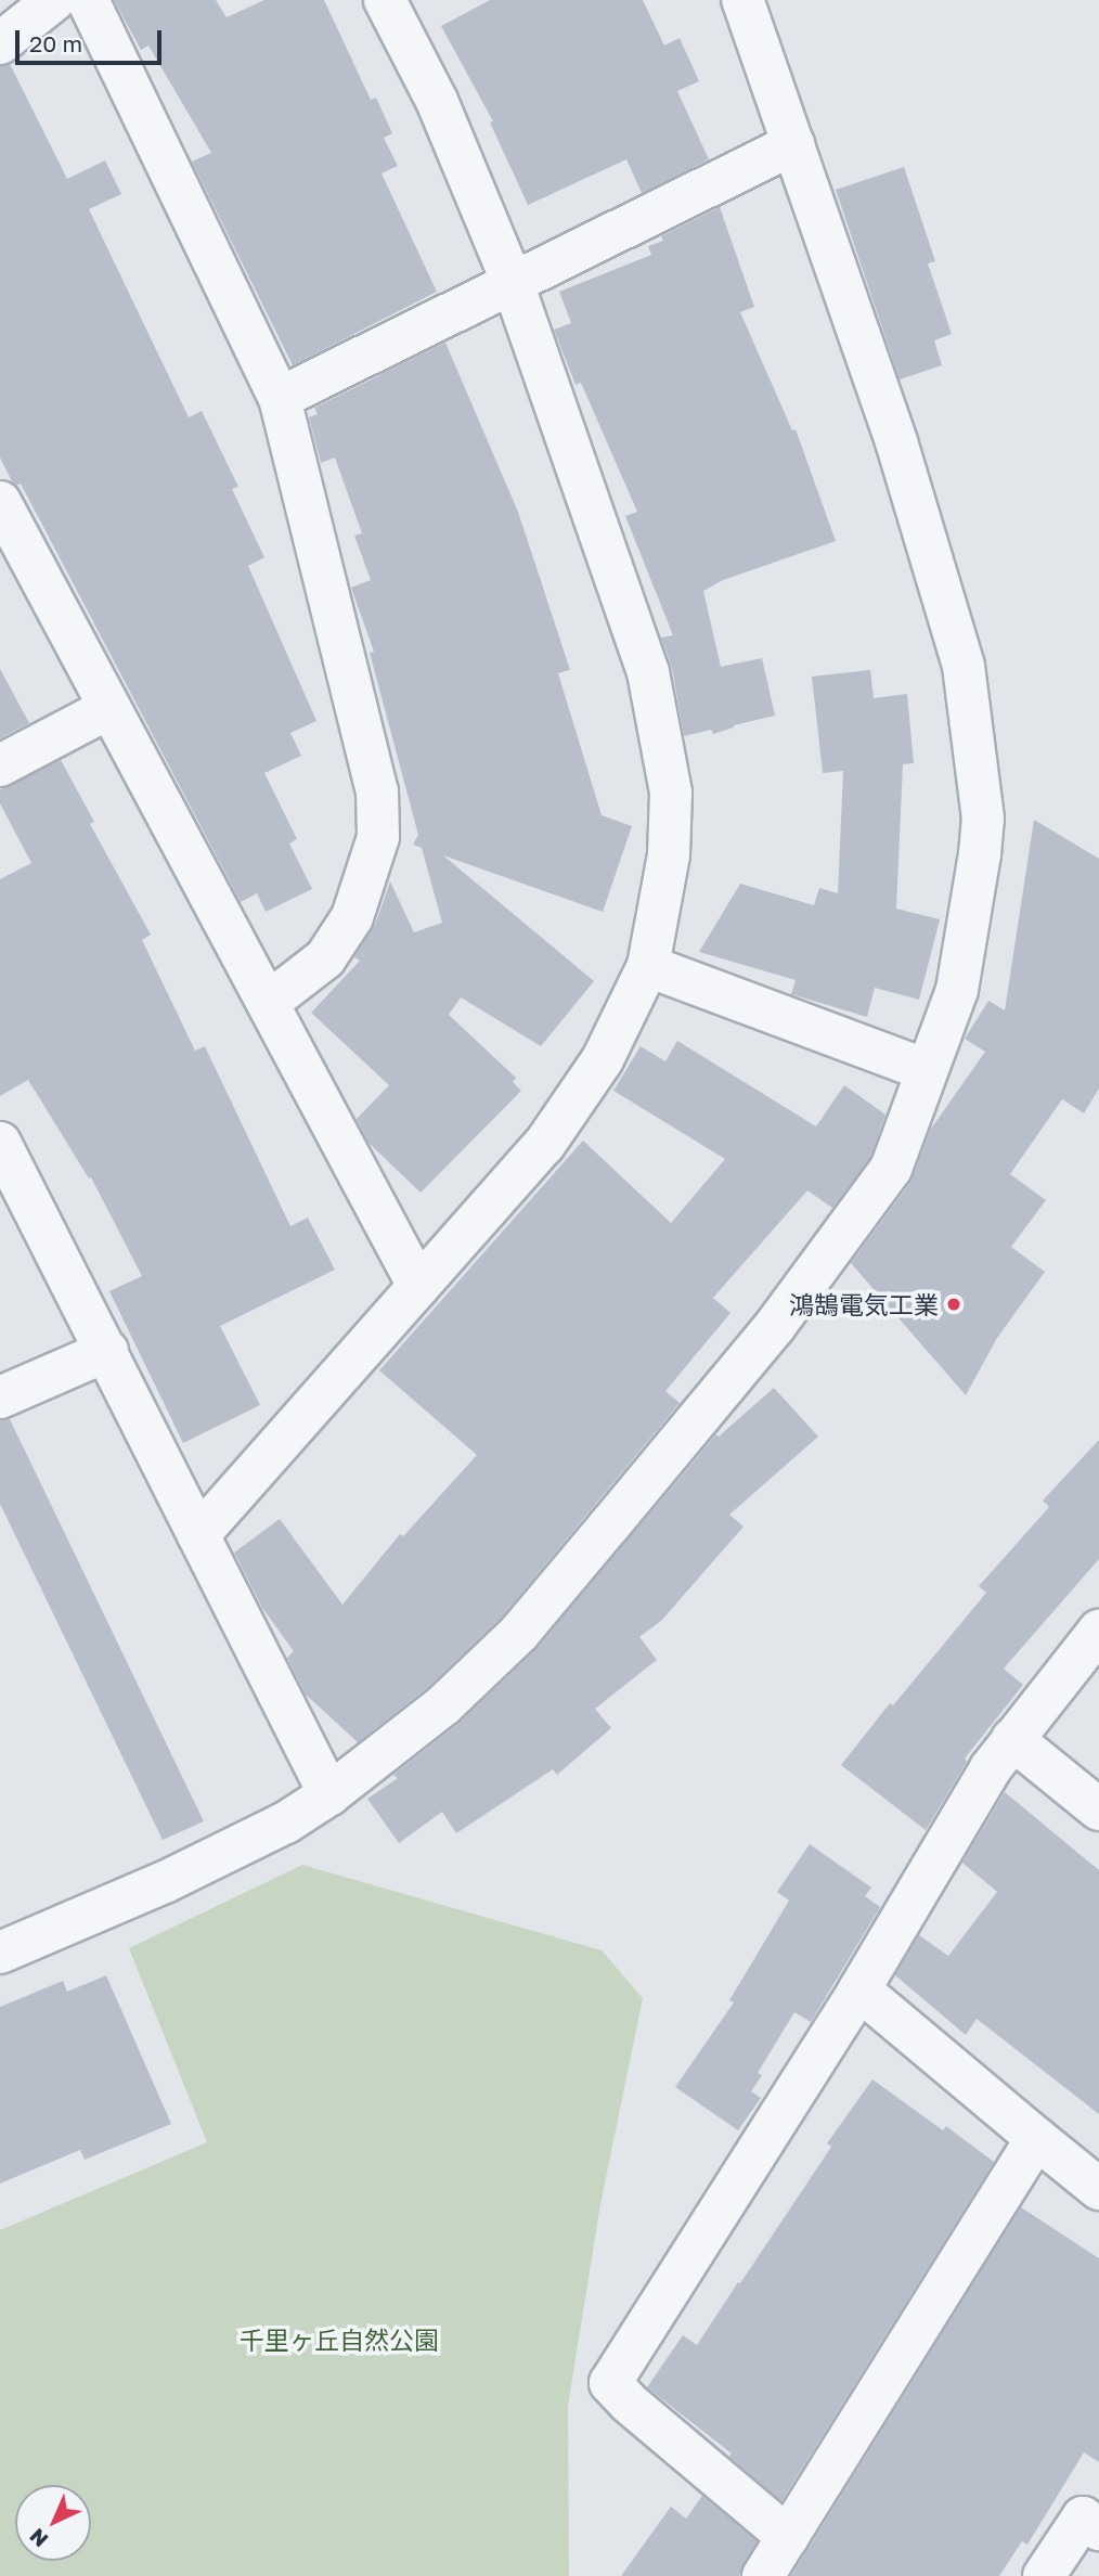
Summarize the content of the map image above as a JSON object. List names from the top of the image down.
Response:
{
  "parks": ["千里ヶ丘自然公園"],
  "places": ["鴻鵠電気工業"],
  "scale_bar": "20 m",
  "north": "bottom left"
}
